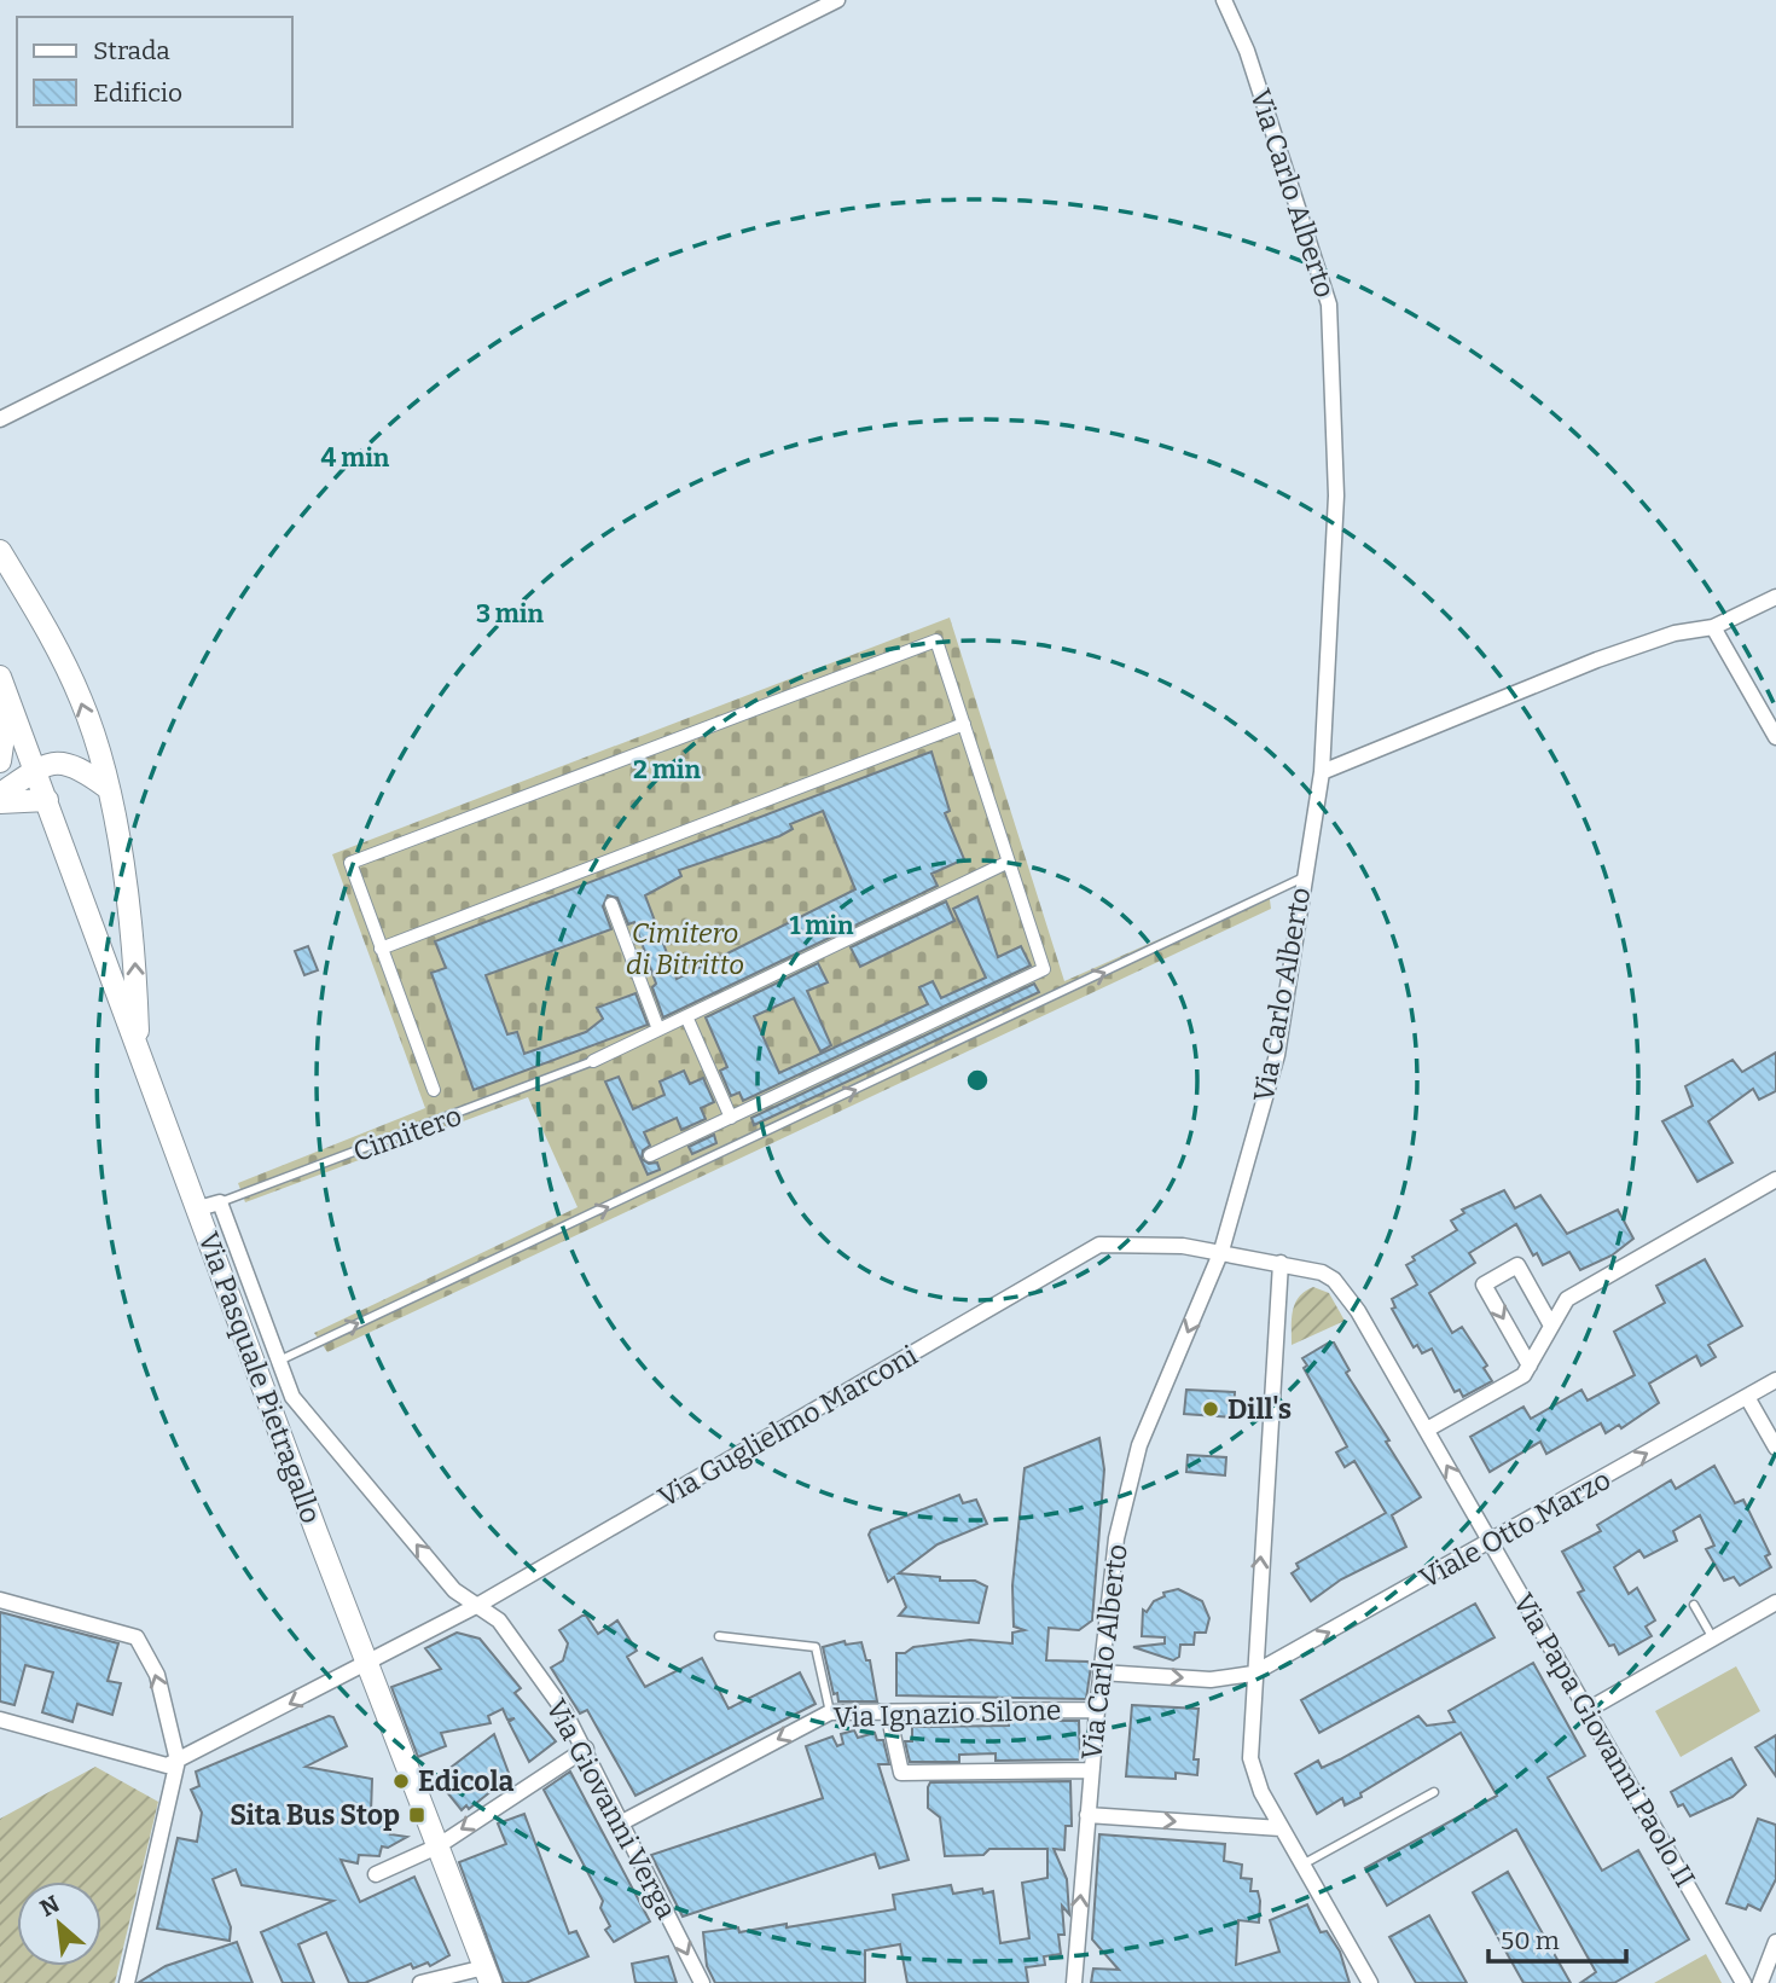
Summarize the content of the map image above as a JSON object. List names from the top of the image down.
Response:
{
  "streets": {
    "main road": ["Via Pasquale Pietragallo"],
    "street": [
      "Via Carlo Alberto",
      "Via Guglielmo Marconi",
      "Viale Otto Marzo",
      "Via Ignazio Silone",
      "Via Papa Giovanni Paolo II",
      "Via Giovanni Verga"
    ],
    "lane": ["Cimitero"]
  },
  "crossings": [
    ["Via Carlo Alberto", "Via Guglielmo Marconi"],
    ["Via Carlo Alberto", "Via Ignazio Silone"],
    ["Cimitero", "Via Pasquale Pietragallo"],
    ["Cimitero", "Via Giovanni Verga"],
    ["Via Pasquale Pietragallo", "Via Guglielmo Marconi"],
    ["Via Pasquale Pietragallo", "Via Giovanni Verga"],
    ["Via Guglielmo Marconi", "Via Papa Giovanni Paolo II"],
    ["Via Guglielmo Marconi", "Via Giovanni Verga"],
    ["Viale Otto Marzo", "Via Papa Giovanni Paolo II"],
    ["Via Ignazio Silone", "Via Giovanni Verga"]
  ],
  "one_way": ["Viale Otto Marzo", "Via Ignazio Silone"],
  "parks": ["Cimitero di Bitritto"],
  "places": {
    "other": ["Dill's", "Edicola"],
    "transit": ["Sita Bus Stop"]
  },
  "legend": ["Strada", "Edificio"],
  "scale_bar": "50 m",
  "north": "top left",
  "rings": [
    "4 min",
    "3 min",
    "2 min",
    "1 min"
  ]
}
